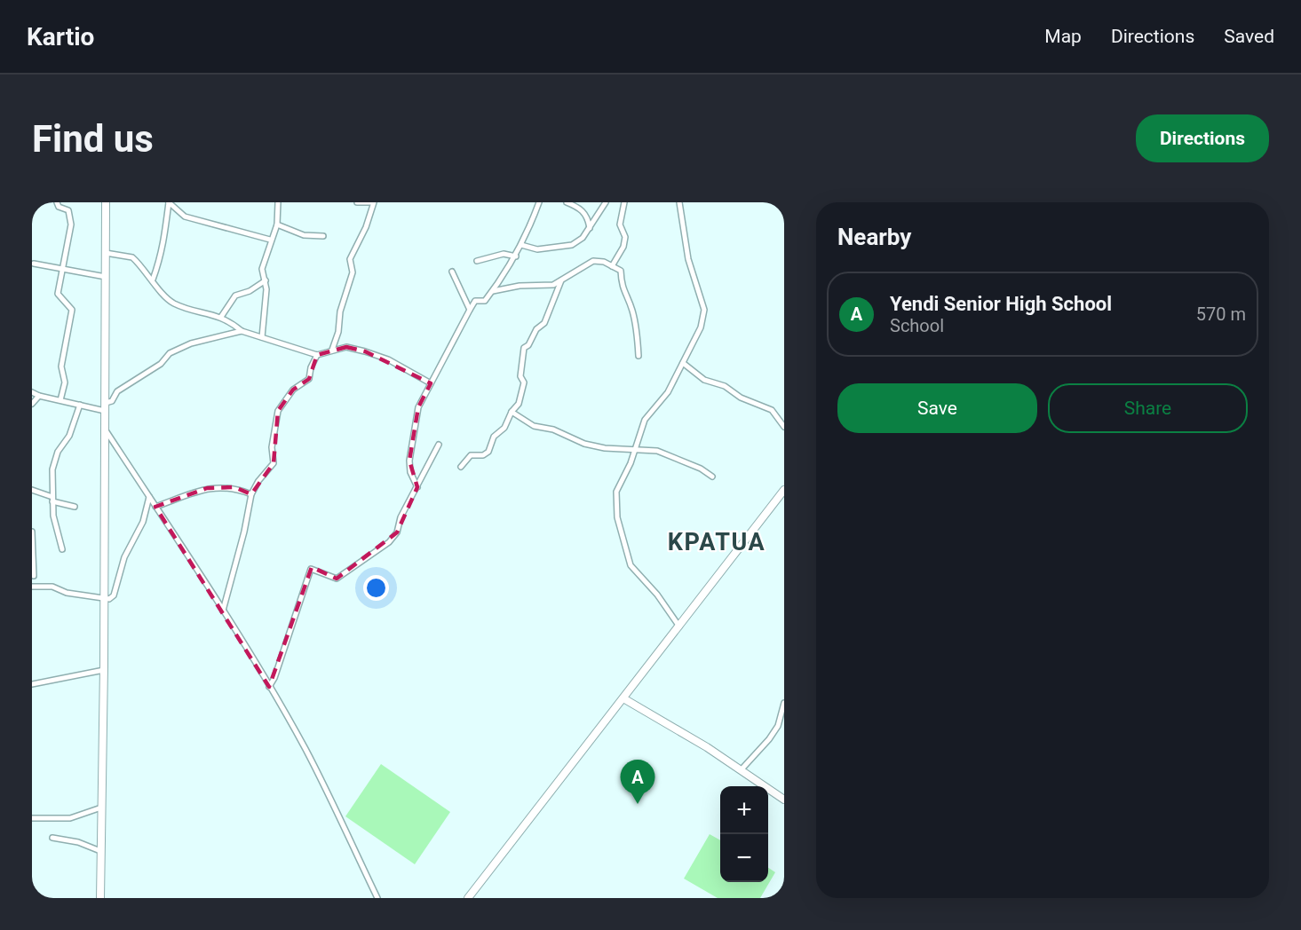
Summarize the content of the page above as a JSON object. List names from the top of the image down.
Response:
{
  "districts": ["KPATUA"],
  "page": {
    "header": "Kartio",
    "nav": ["Map", "Directions", "Saved"],
    "buttons": [
      "Directions",
      ["Save", "Share"]
    ],
    "title": "Find us",
    "heading": "Nearby",
    "list": [
      {
        "mark": "A",
        "name": "Yendi Senior High School",
        "note": "School",
        "value": "570 m"
      }
    ],
    "pins": "A",
    "map_buttons": ["+", "−"]
  }
}
